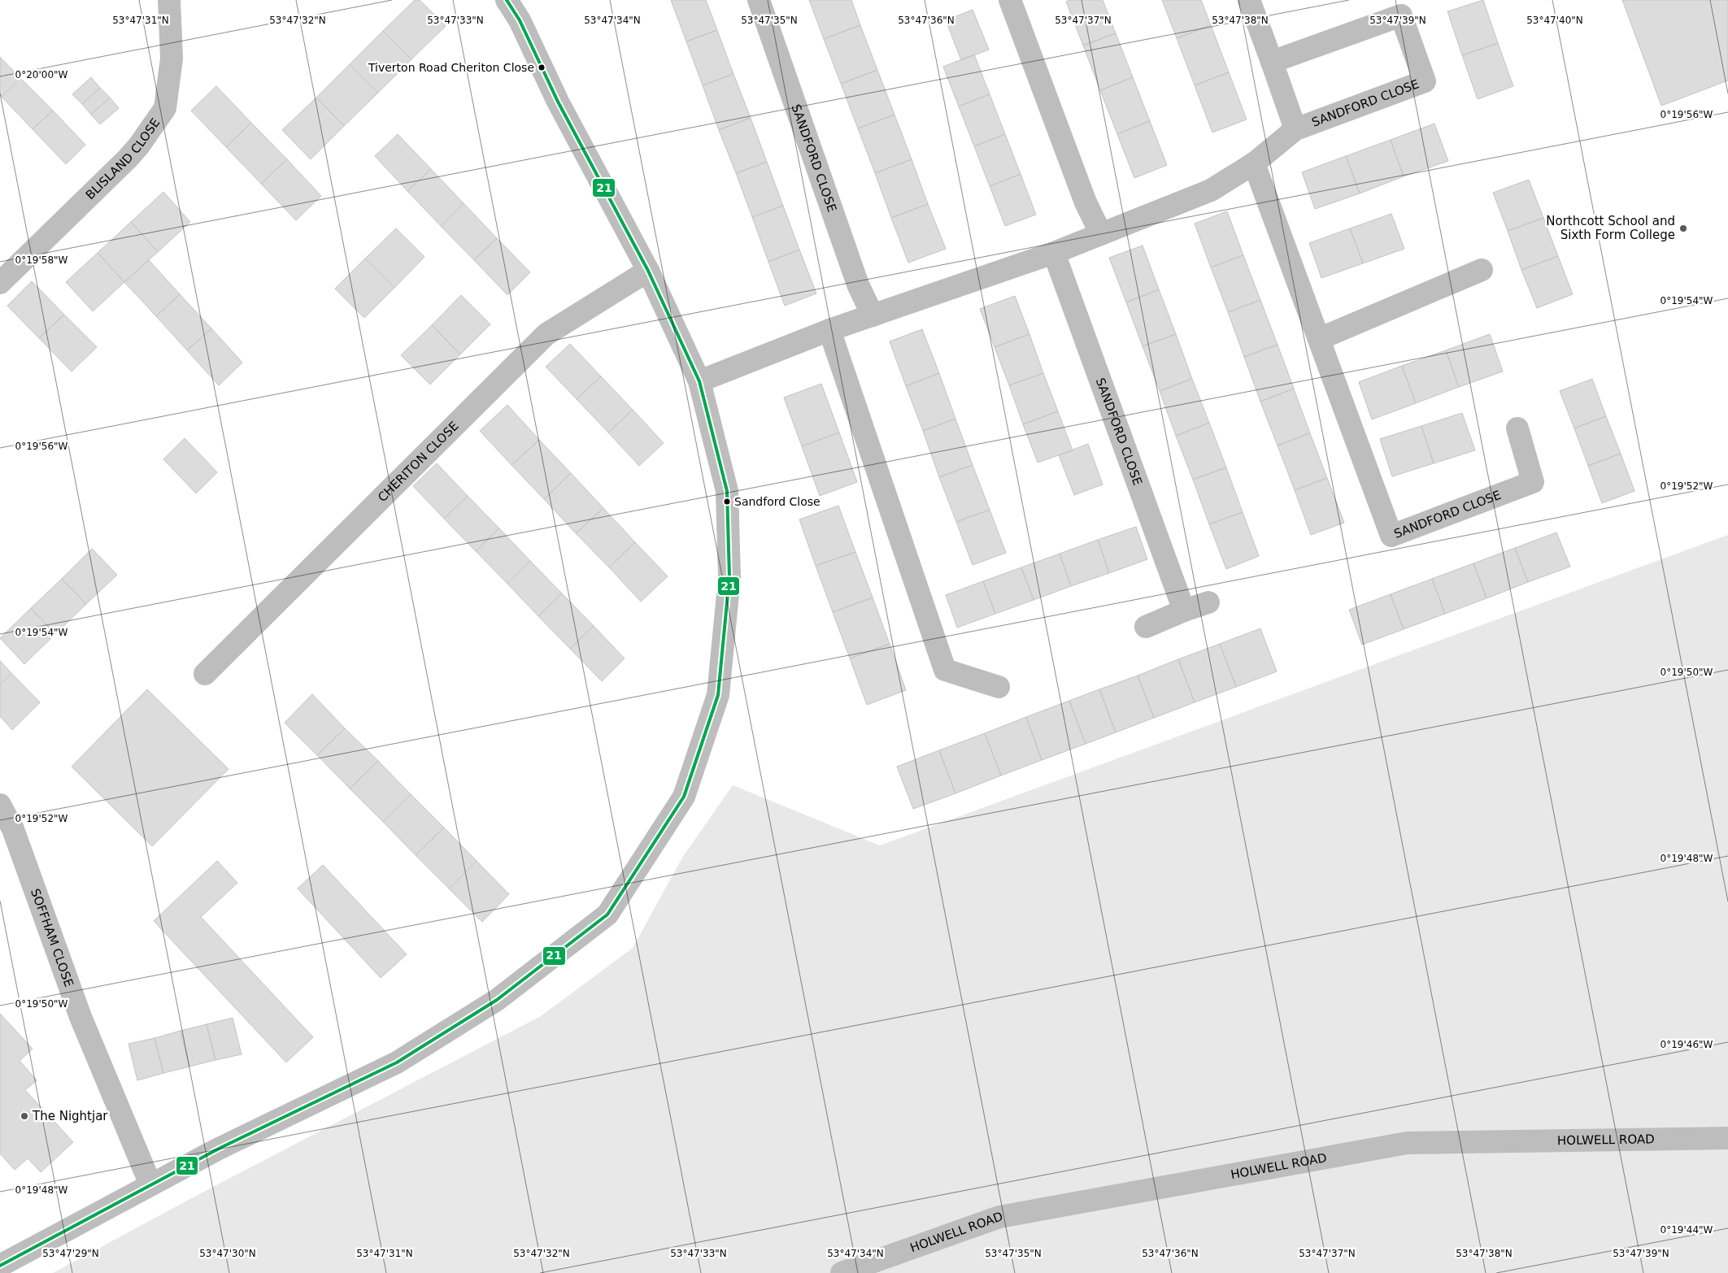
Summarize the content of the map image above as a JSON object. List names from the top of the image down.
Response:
{
  "streets": {
    "street": [
      "SANDFORD CLOSE",
      "BLISLAND CLOSE",
      "CHERITON CLOSE",
      "SOFFHAM CLOSE",
      "HOLWELL ROAD"
    ]
  },
  "places": [
    "Tiverton Road Cheriton Close",
    "Northcott School and Sixth Form College",
    "Sandford Close",
    "The Nightjar"
  ],
  "lines": ["transit line 21"],
  "coordinates": [
    "53°47'31\"N",
    "53°47'32\"N",
    "53°47'33\"N",
    "53°47'34\"N",
    "53°47'35\"N",
    "53°47'36\"N",
    "53°47'37\"N",
    "53°47'38\"N",
    "53°47'39\"N",
    "53°47'40\"N",
    "0°20'00\"W",
    "0°19'56\"W",
    "0°19'58\"W",
    "0°19'54\"W",
    "0°19'52\"W",
    "0°19'50\"W",
    "0°19'48\"W",
    "0°19'46\"W",
    "0°19'44\"W",
    "53°47'29\"N",
    "53°47'30\"N"
  ]
}
